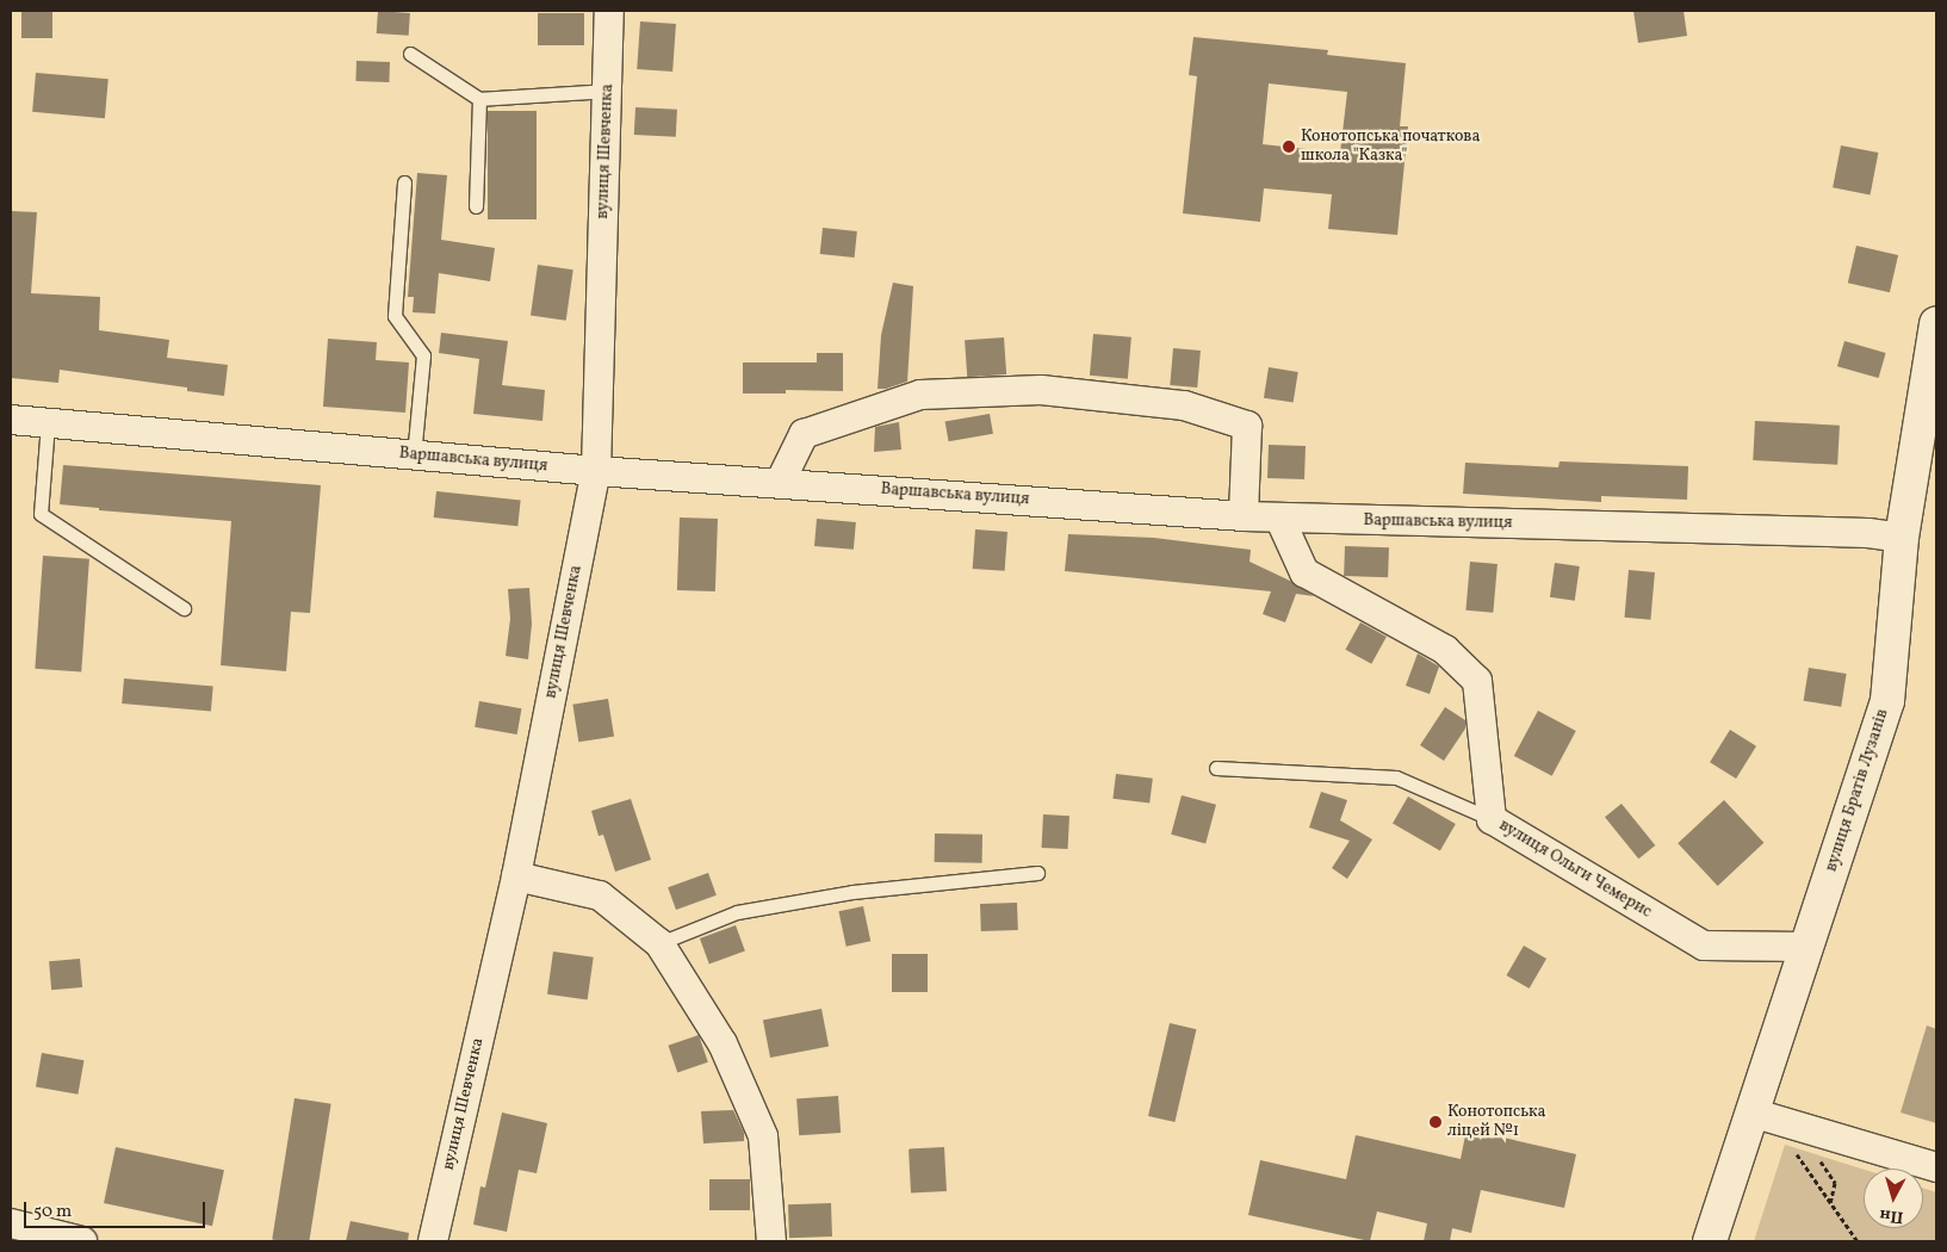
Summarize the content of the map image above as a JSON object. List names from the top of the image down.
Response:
{
  "streets": {
    "main road": ["вулиця Братів Лузанів"],
    "street": ["вулиця Шевченка", "Варшавська вулиця", "вулиця Ольги Чемерис"]
  },
  "crossings": [
    ["вулиця Шевченка", "Варшавська вулиця"],
    ["Варшавська вулиця", "вулиця Братів Лузанів"],
    ["Варшавська вулиця", "вулиця Ольги Чемерис"],
    ["вулиця Братів Лузанів", "вулиця Ольги Чемерис"]
  ],
  "places": ["Конотопська початкова школа \"Казка\"", "Конотопська ліцей №1"],
  "scale_bar": "50 m",
  "north": "bottom"
}
